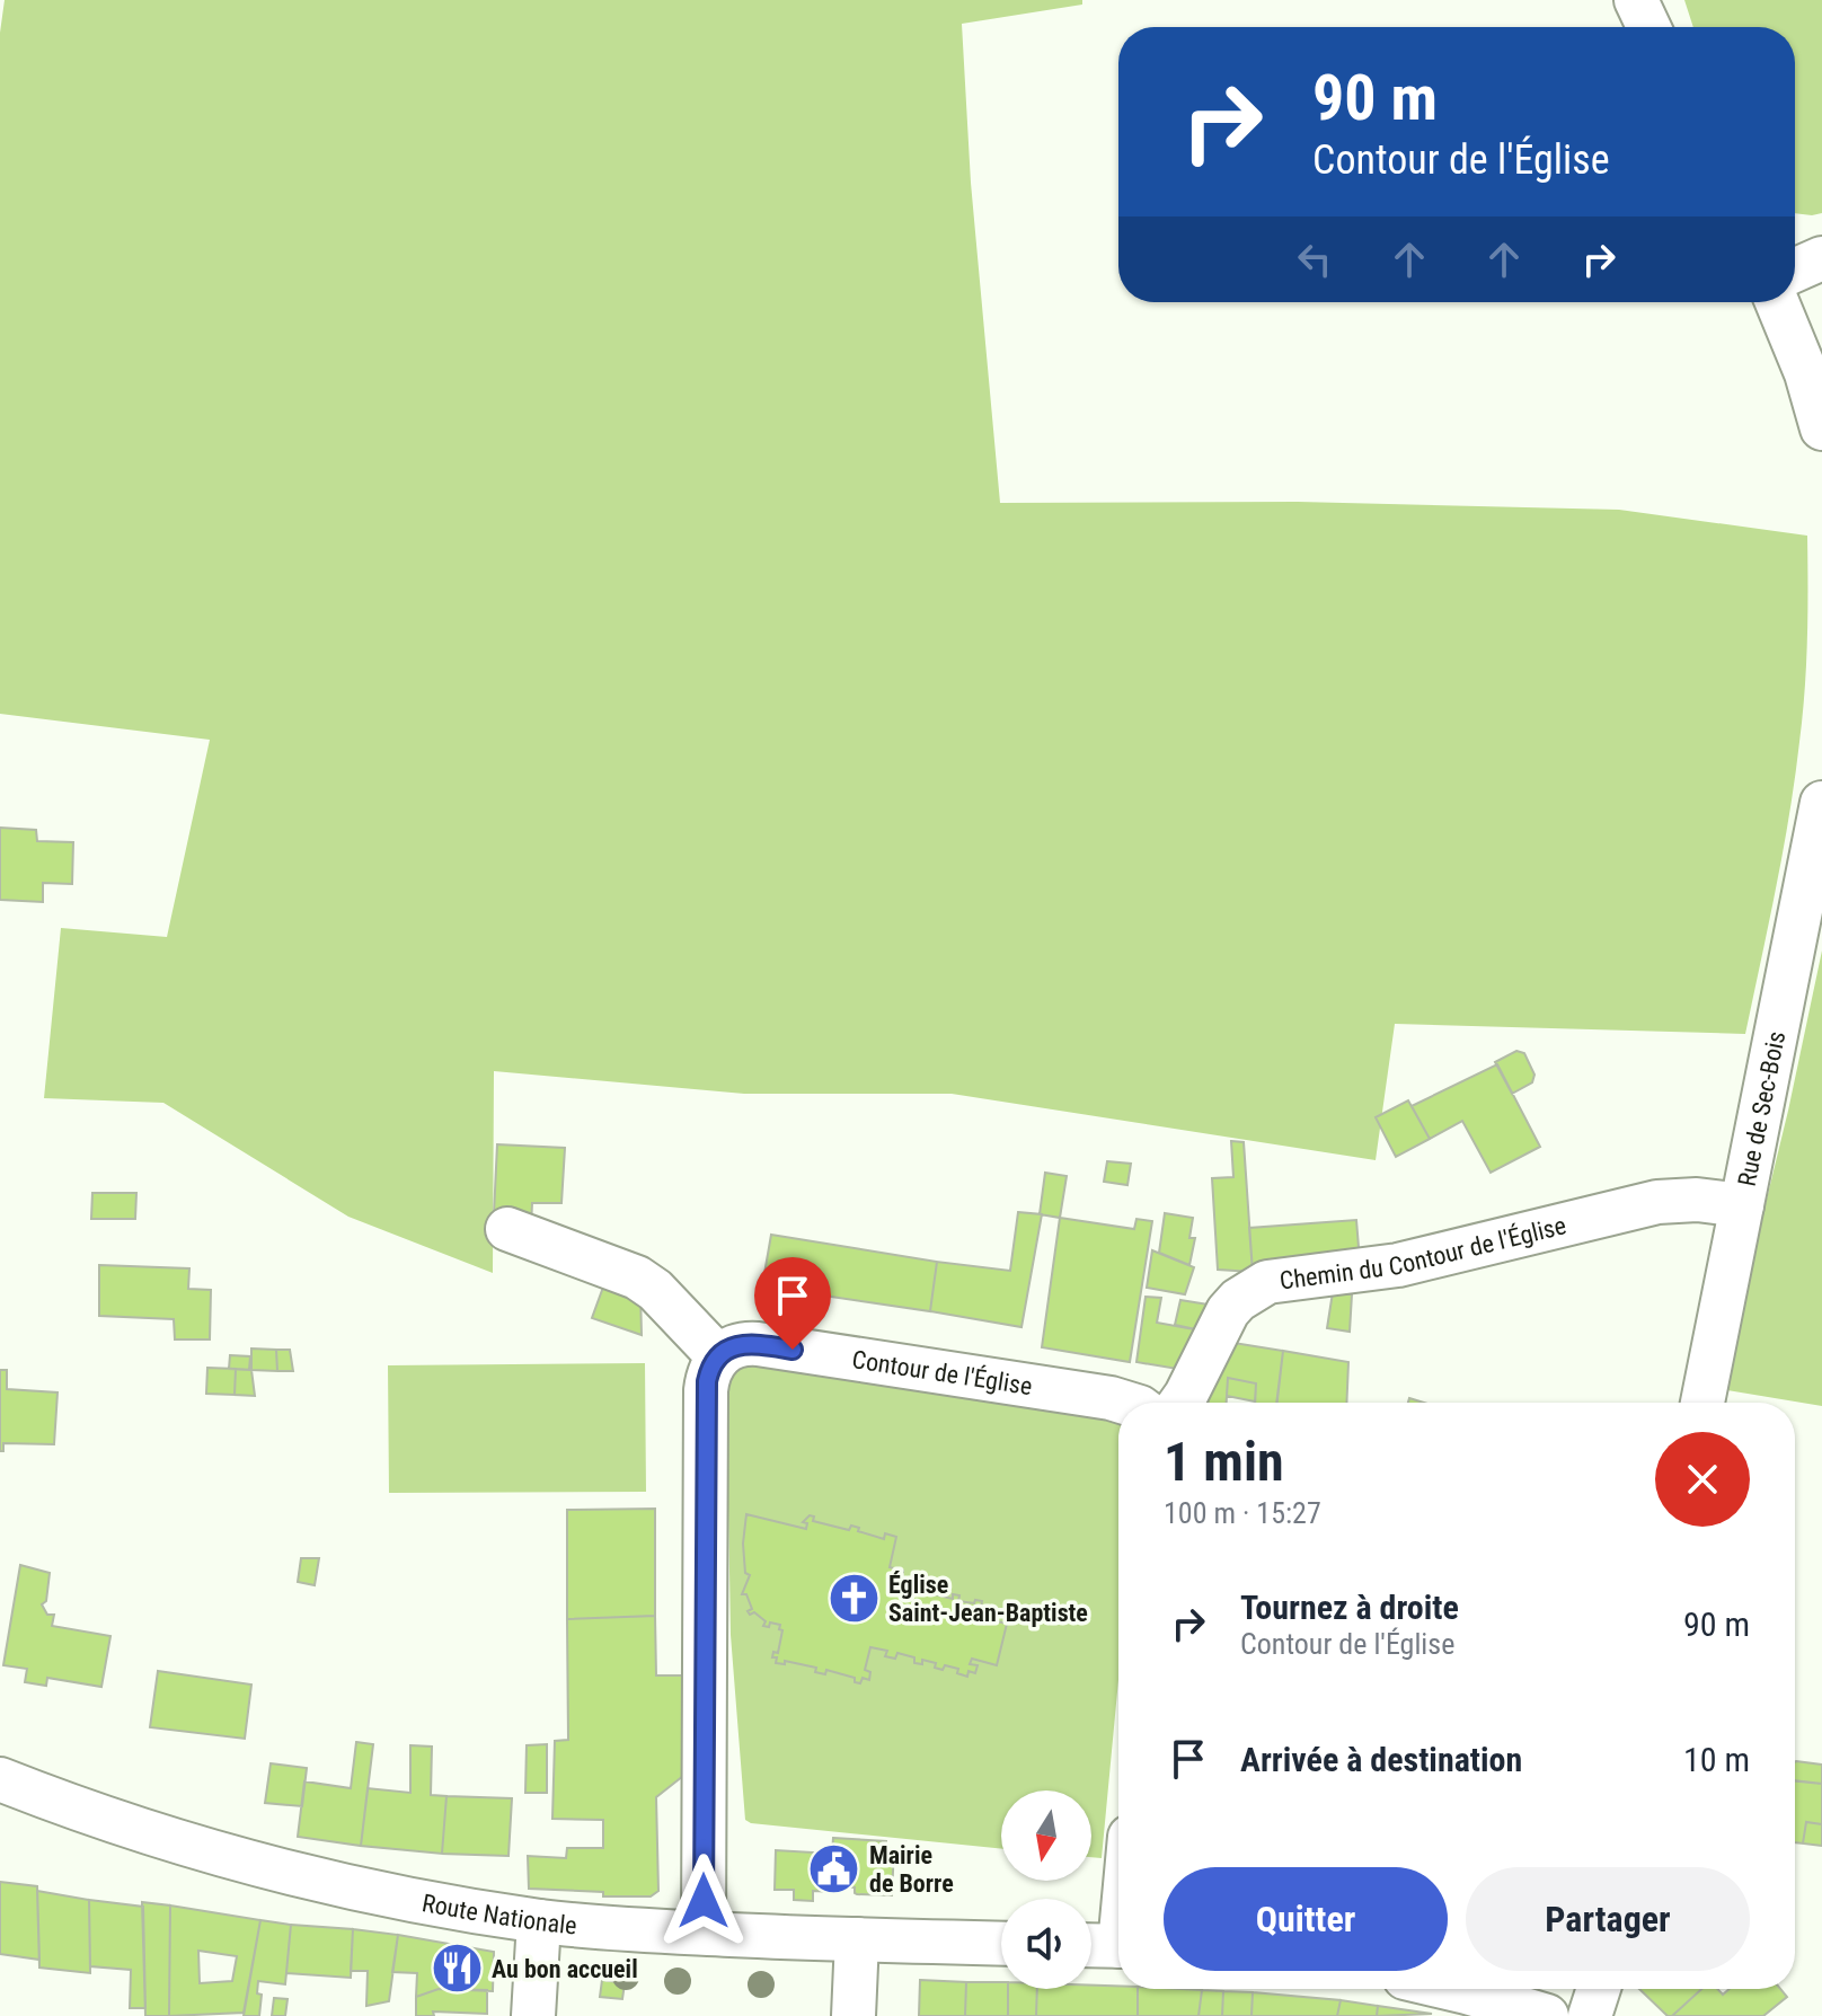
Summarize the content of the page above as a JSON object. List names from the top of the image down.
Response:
{
  "streets": {
    "street": [
      "Rue de Sec-Bois",
      "Chemin du Contour de l'Église",
      "Contour de l'Église",
      "Route Nationale"
    ]
  },
  "crossings": [
    ["Rue de Sec-Bois", "Chemin du Contour de l'Église"]
  ],
  "places": {
    "church": ["Église Saint-Jean-Baptiste"],
    "public building": ["Mairie de Borre"],
    "restaurant": ["Au bon accueil"]
  },
  "north": "bottom",
  "page": {
    "turn": ["90 m", "Contour de l'Église"],
    "heading": ["1 min", "100 m · 15:27"],
    "list": [
      {
        "name": "Tournez à droite",
        "note": "Contour de l'Église",
        "value": "90 m"
      },
      {
        "name": "Arrivée à destination",
        "value": "10 m"
      }
    ],
    "buttons": ["Quitter", "Partager"]
  }
}
